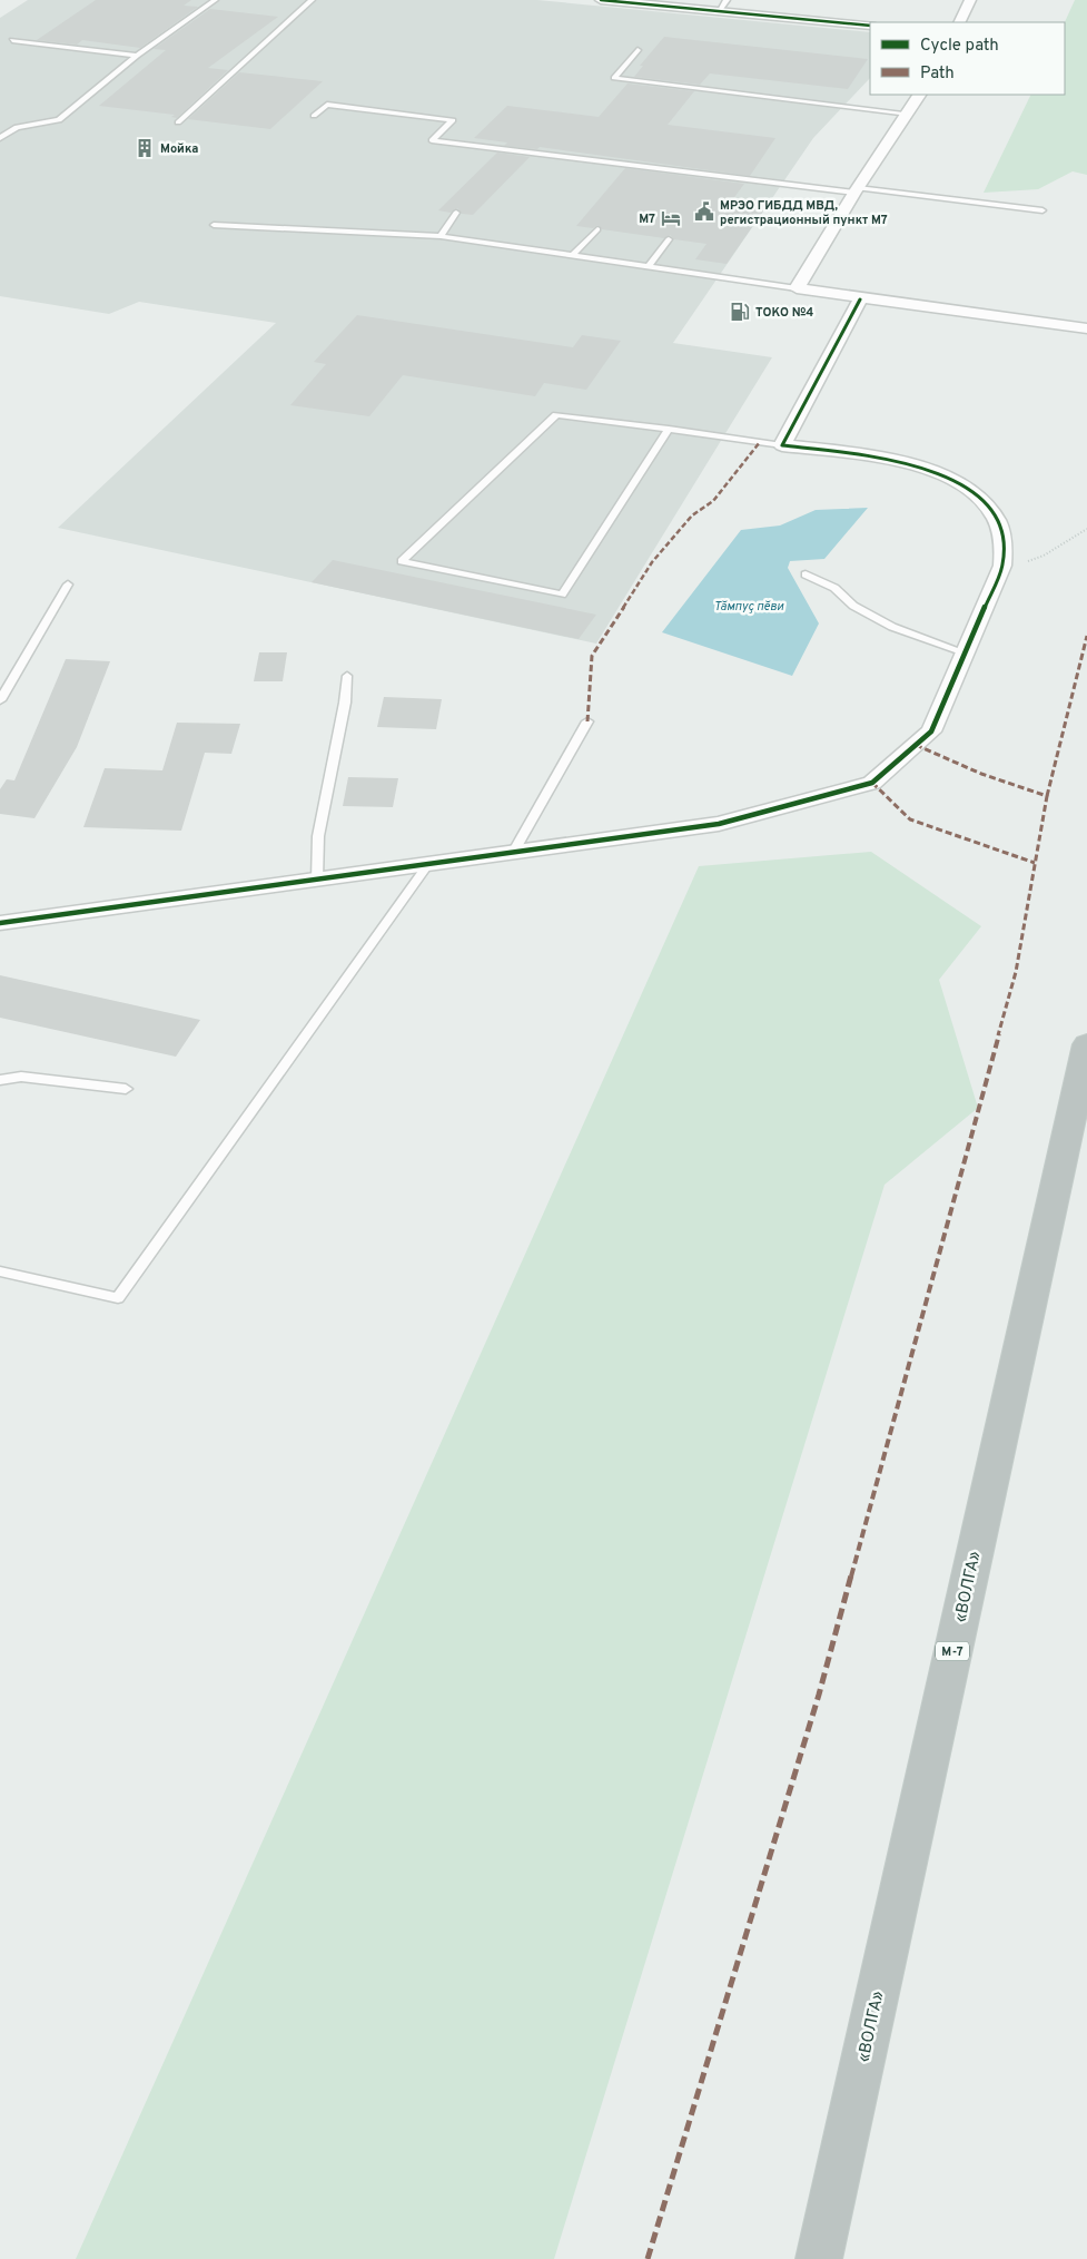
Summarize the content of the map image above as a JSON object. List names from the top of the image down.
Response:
{
  "streets": {
    "highway": ["«ВОЛГА»", "М-7"]
  },
  "water": ["Тӑмпуҫ пӗви"],
  "places": {
    "building": ["Мойка"],
    "public building": ["МРЭО ГИБДД МВД, регистрационный пункт М7"],
    "hotel": ["М7"],
    "fuel station": ["ТОКО №4"]
  },
  "legend": ["Cycle path", "Path"]
}
